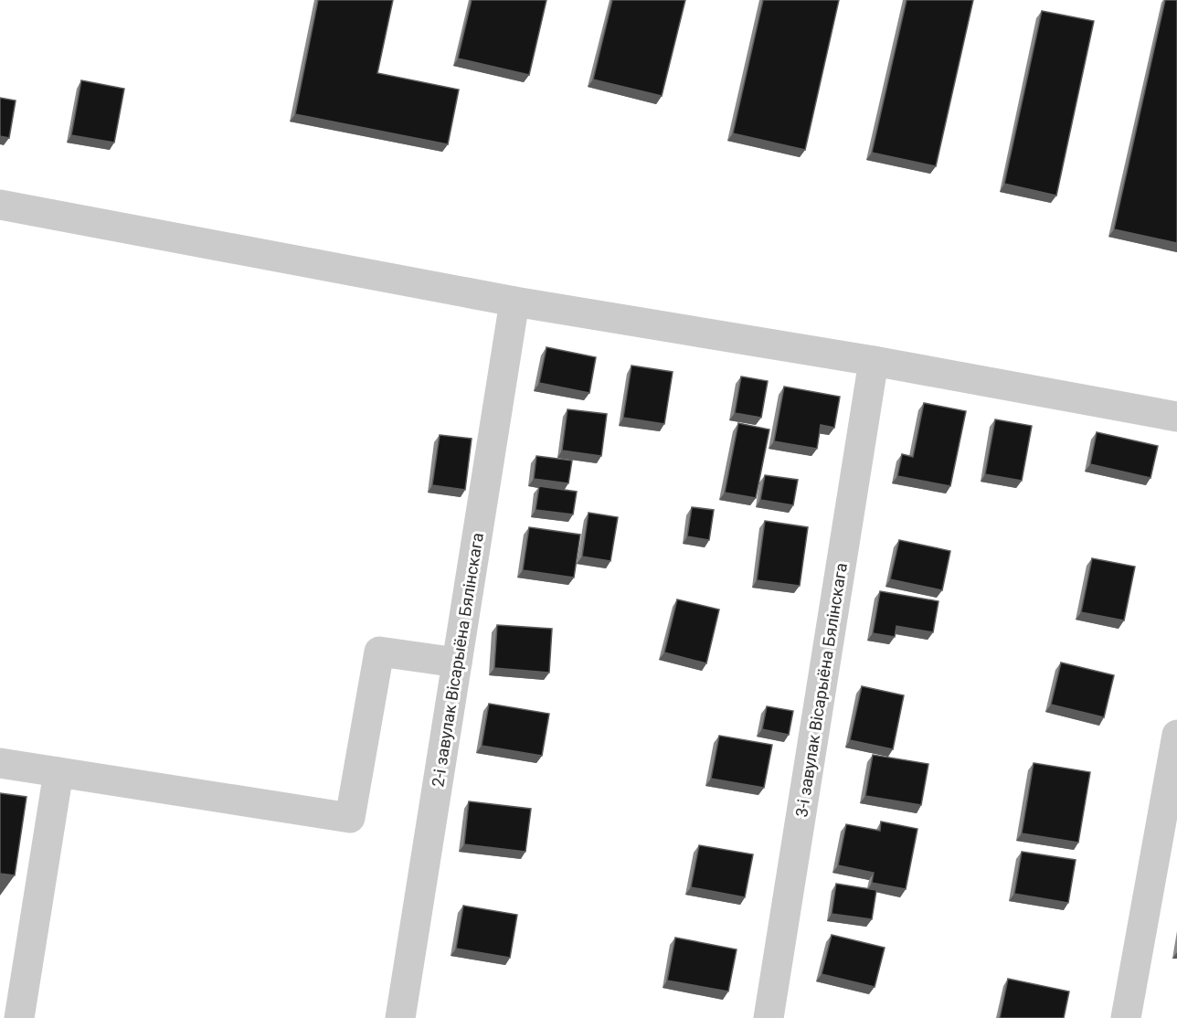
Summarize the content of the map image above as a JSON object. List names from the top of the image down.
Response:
{
  "streets": {
    "street": ["2-і завулак Вісарыёна Бялінскага", "3-і завулак Вісарыёна Бялінскага"]
  }
}
